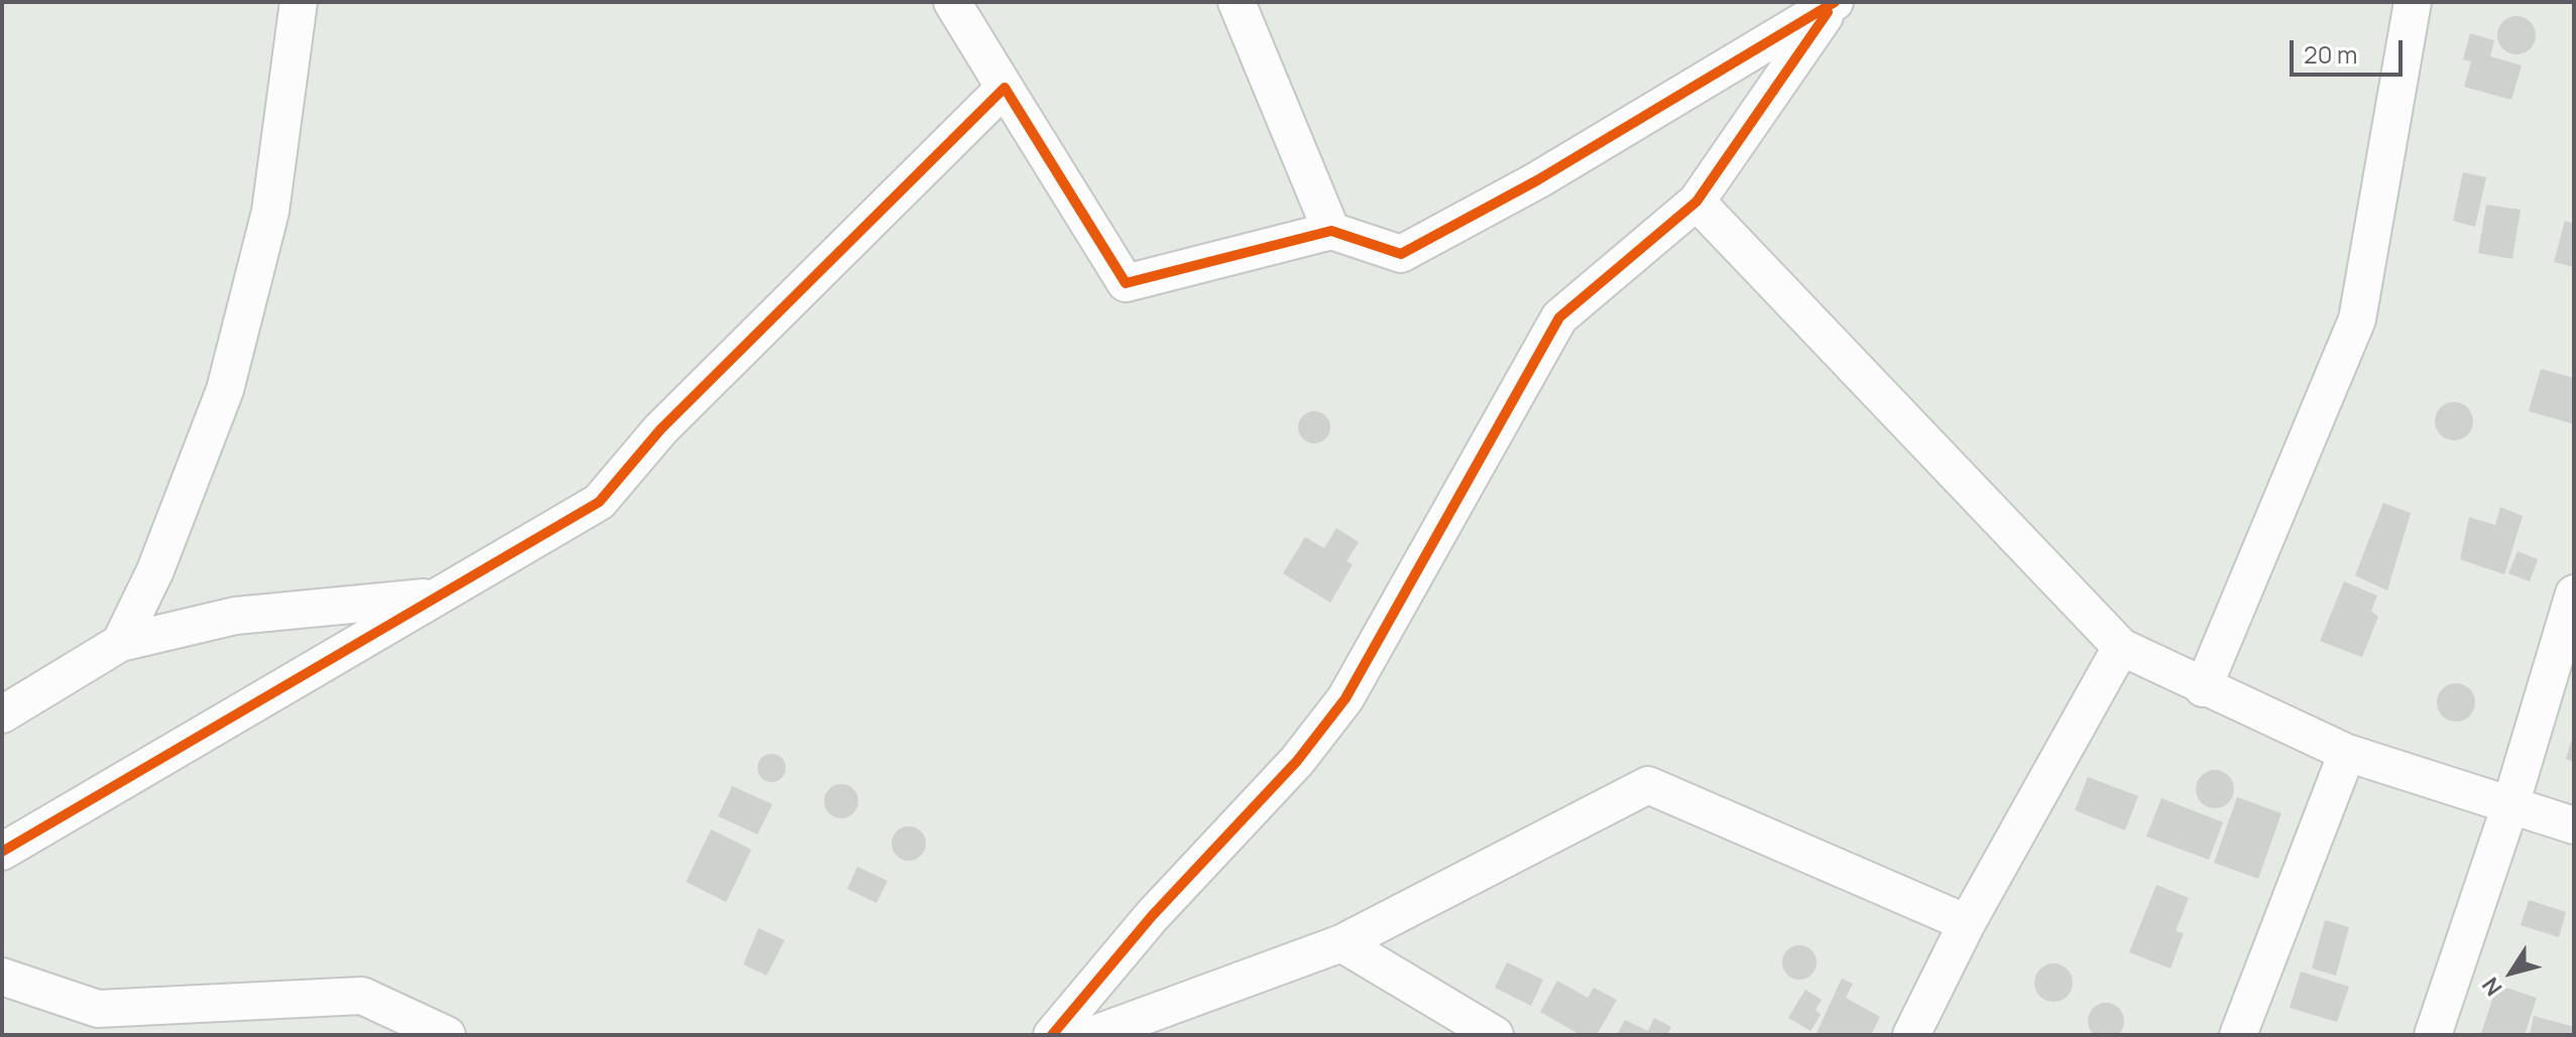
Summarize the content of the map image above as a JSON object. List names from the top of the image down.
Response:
{
  "scale_bar": "20 m",
  "north": "bottom left"
}
